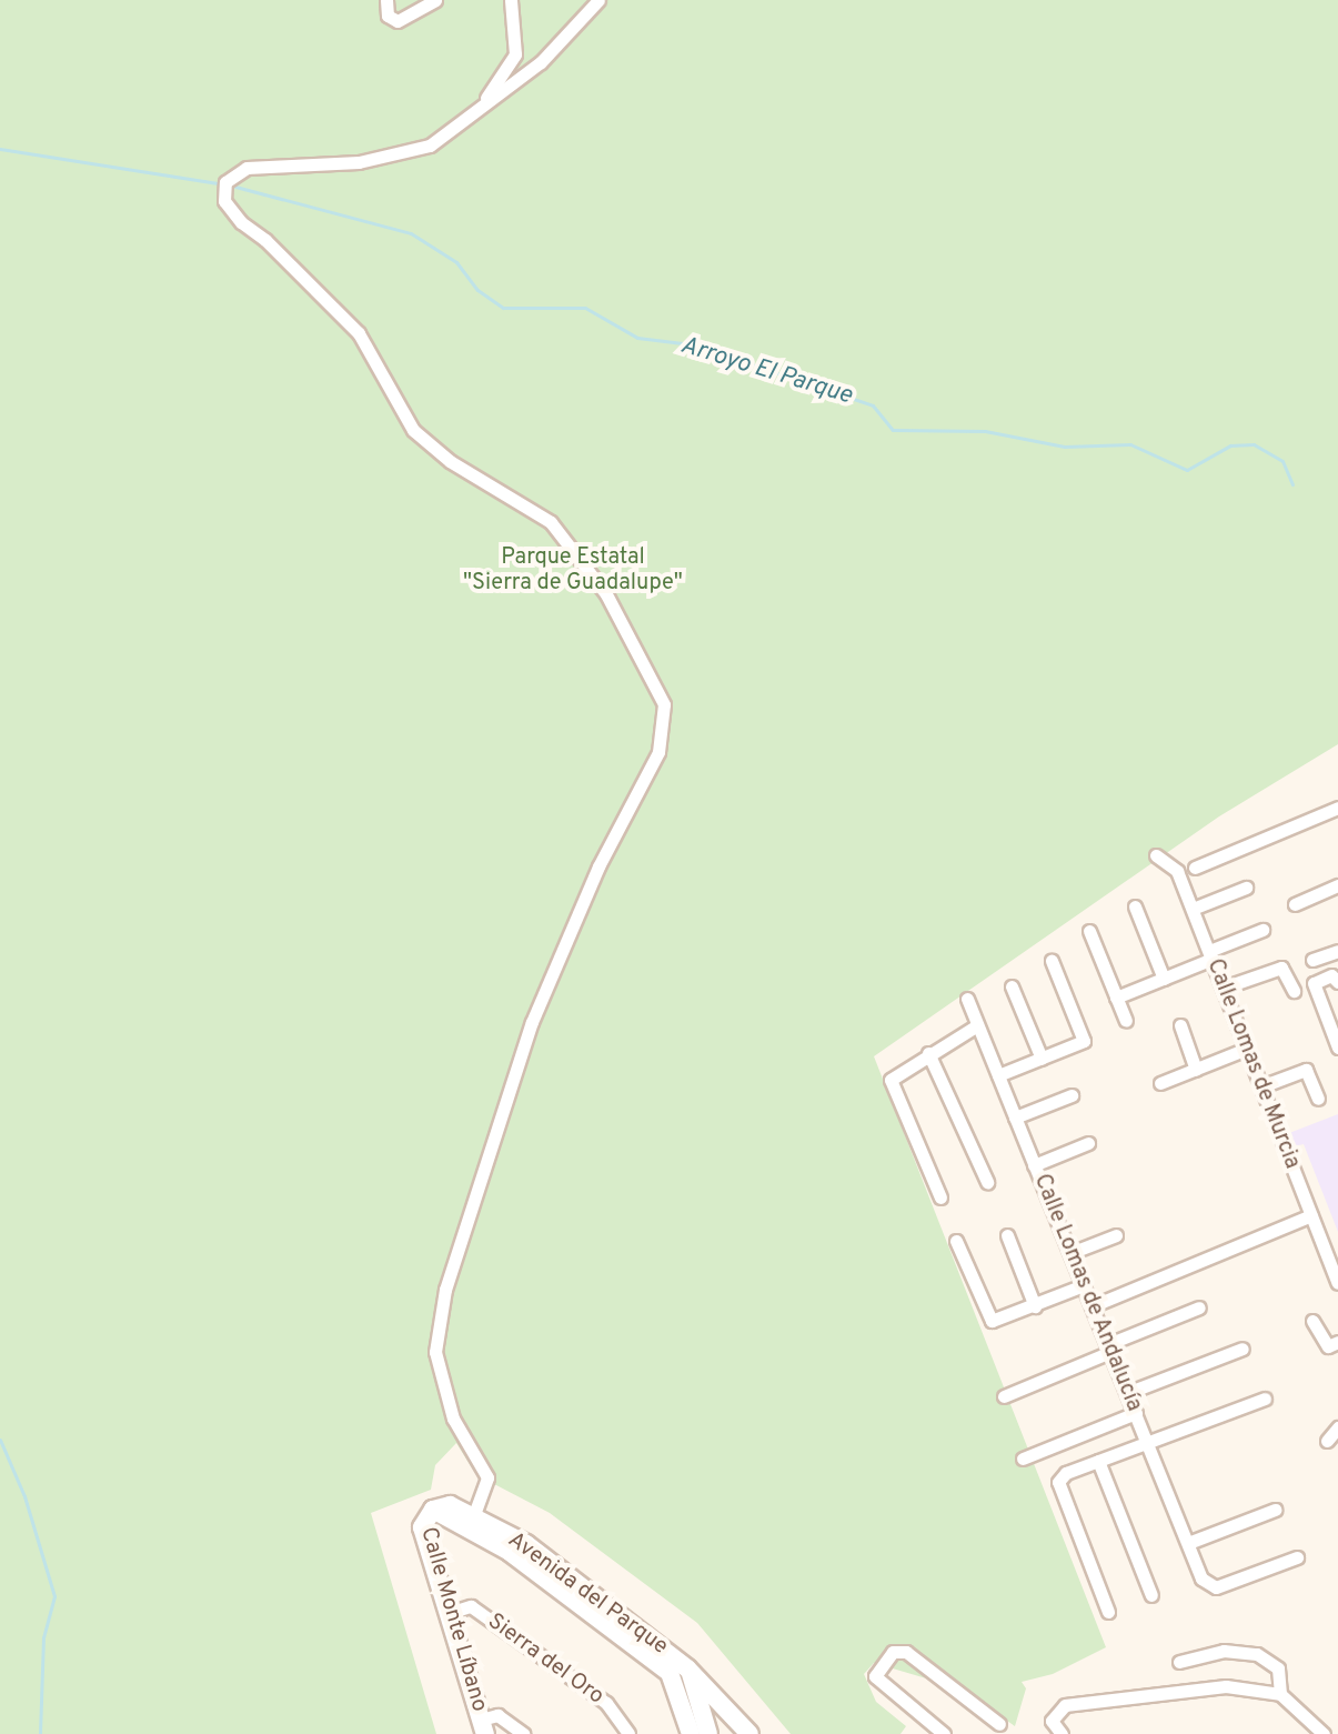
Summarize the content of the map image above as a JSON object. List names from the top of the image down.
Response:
{
  "streets": {
    "street": [
      "Calle Lomas de Murcia",
      "Calle Lomas de Andalucía",
      "Avenida del Parque",
      "Calle Monte Líbano",
      "Sierra del Oro"
    ]
  },
  "crossings": [
    ["Avenida del Parque", "Calle Monte Líbano"],
    ["Calle Monte Líbano", "Sierra del Oro"]
  ],
  "water": ["Arroyo El Parque"],
  "parks": ["Parque Estatal \"Sierra de Guadalupe\""]
}
